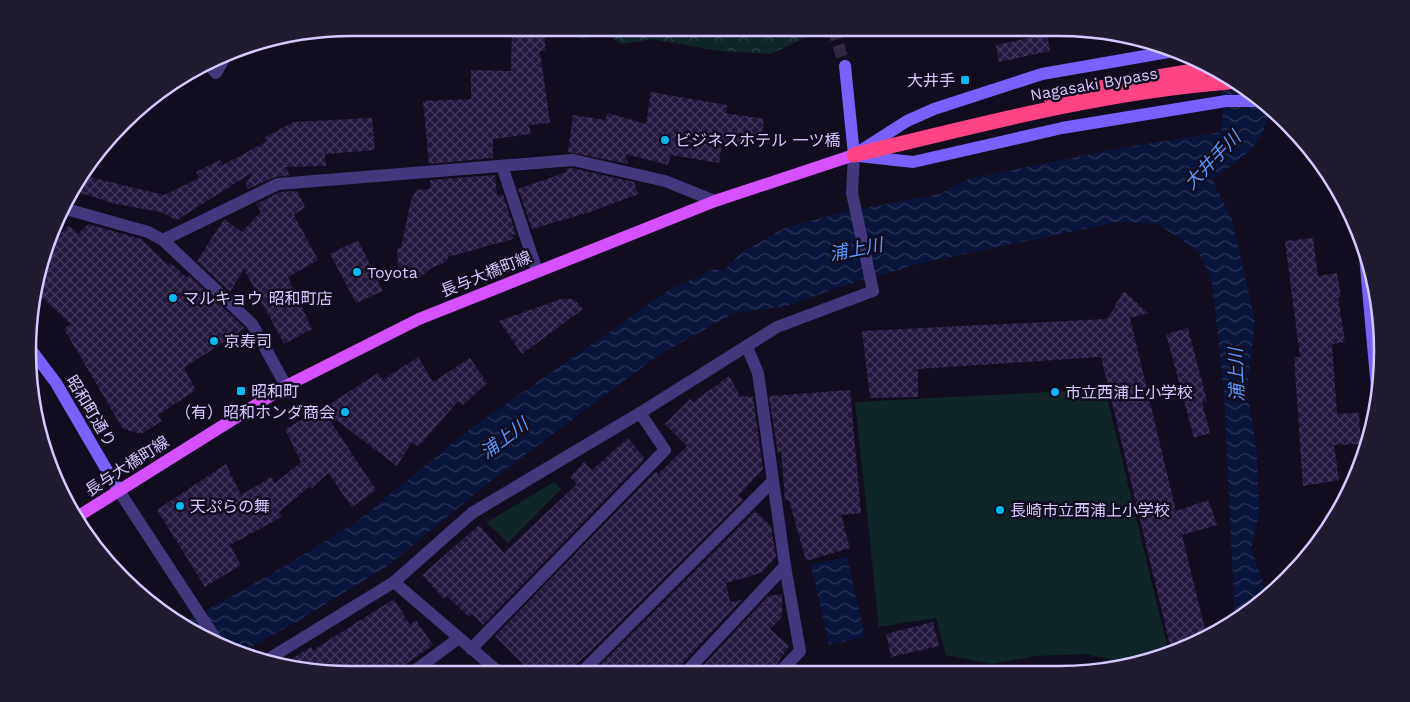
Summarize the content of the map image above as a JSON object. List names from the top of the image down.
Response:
{
  "streets": {
    "highway": ["Nagasaki Bypass"],
    "main road": ["長与大橋町線"],
    "street": ["昭和町通り"]
  },
  "crossings": [
    ["長与大橋町線", "昭和町通り"]
  ],
  "water": ["大井手川", "浦上川"],
  "places": {
    "transit": ["大井手", "昭和町"],
    "other": [
      "ビジネスホテル 一ツ橋",
      "Toyota",
      "マルキョウ 昭和町店",
      "京寿司",
      "市立西浦上小学校",
      "（有）昭和ホンダ商会",
      "天ぷらの舞",
      "長崎市立西浦上小学校"
    ]
  }
}
